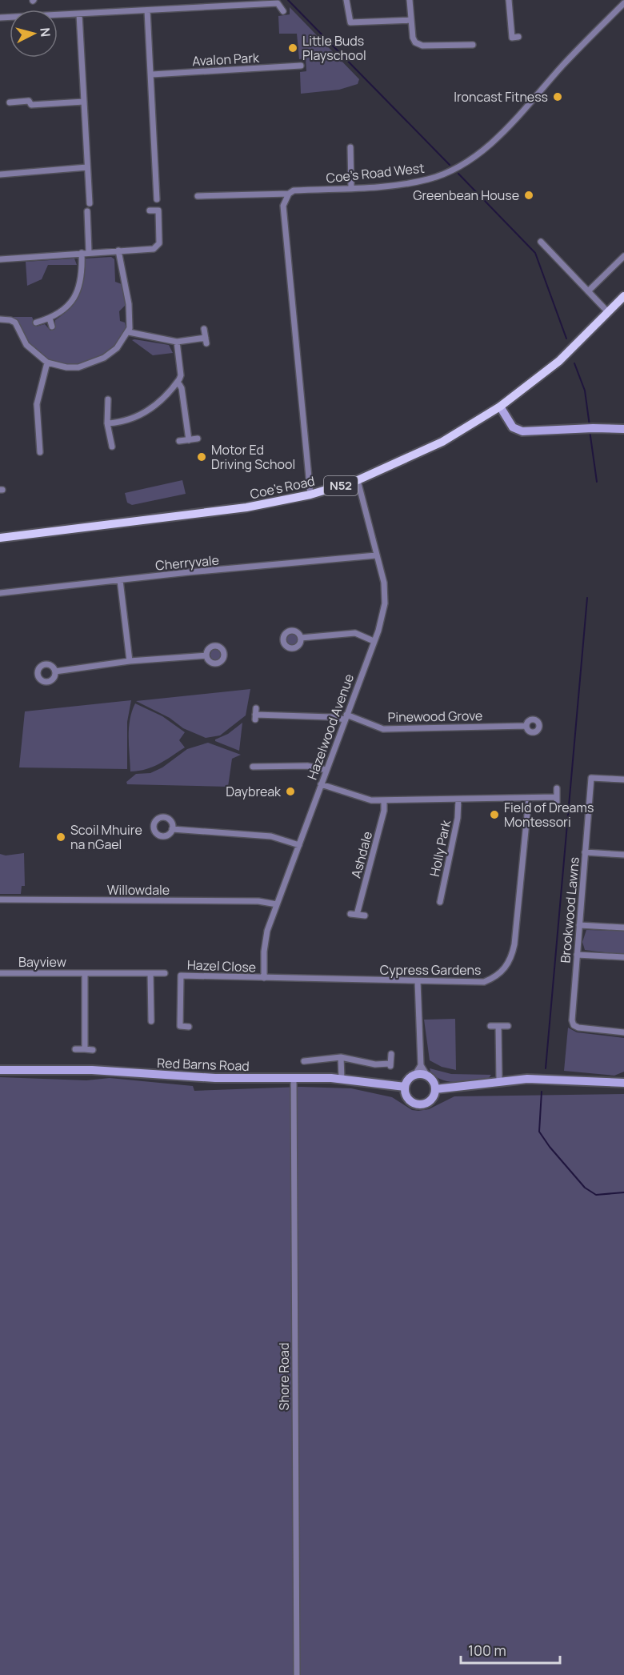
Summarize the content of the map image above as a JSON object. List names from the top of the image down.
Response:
{
  "streets": {
    "main road": ["N52", "Coe's Road"],
    "street": [
      "Avalon Park",
      "Coe's Road West",
      "Cherryvale",
      "Pinewood Grove",
      "Hazelwood Avenue",
      "Holly Park",
      "Ashdale",
      "Willowdale",
      "Brookwood Lawns",
      "Bayview",
      "Hazel Close",
      "Cypress Gardens",
      "Red Barns Road",
      "Shore Road"
    ]
  },
  "crossings": [
    ["Coe's Road", "Hazelwood Avenue"],
    ["Cherryvale", "Hazelwood Avenue"],
    ["Pinewood Grove", "Hazelwood Avenue"],
    ["Hazelwood Avenue", "Willowdale"],
    ["Hazelwood Avenue", "Hazel Close"],
    ["Hazelwood Avenue", "Cypress Gardens"],
    ["Hazel Close", "Cypress Gardens"],
    ["Red Barns Road", "Shore Road"]
  ],
  "places": [
    "Little Buds Playschool",
    "Ironcast Fitness",
    "Greenbean House",
    "Motor Ed Driving School",
    "Daybreak",
    "Field of Dreams Montessori",
    "Scoil Mhuire na nGael"
  ],
  "scale_bar": "100 m",
  "north": "right"
}
